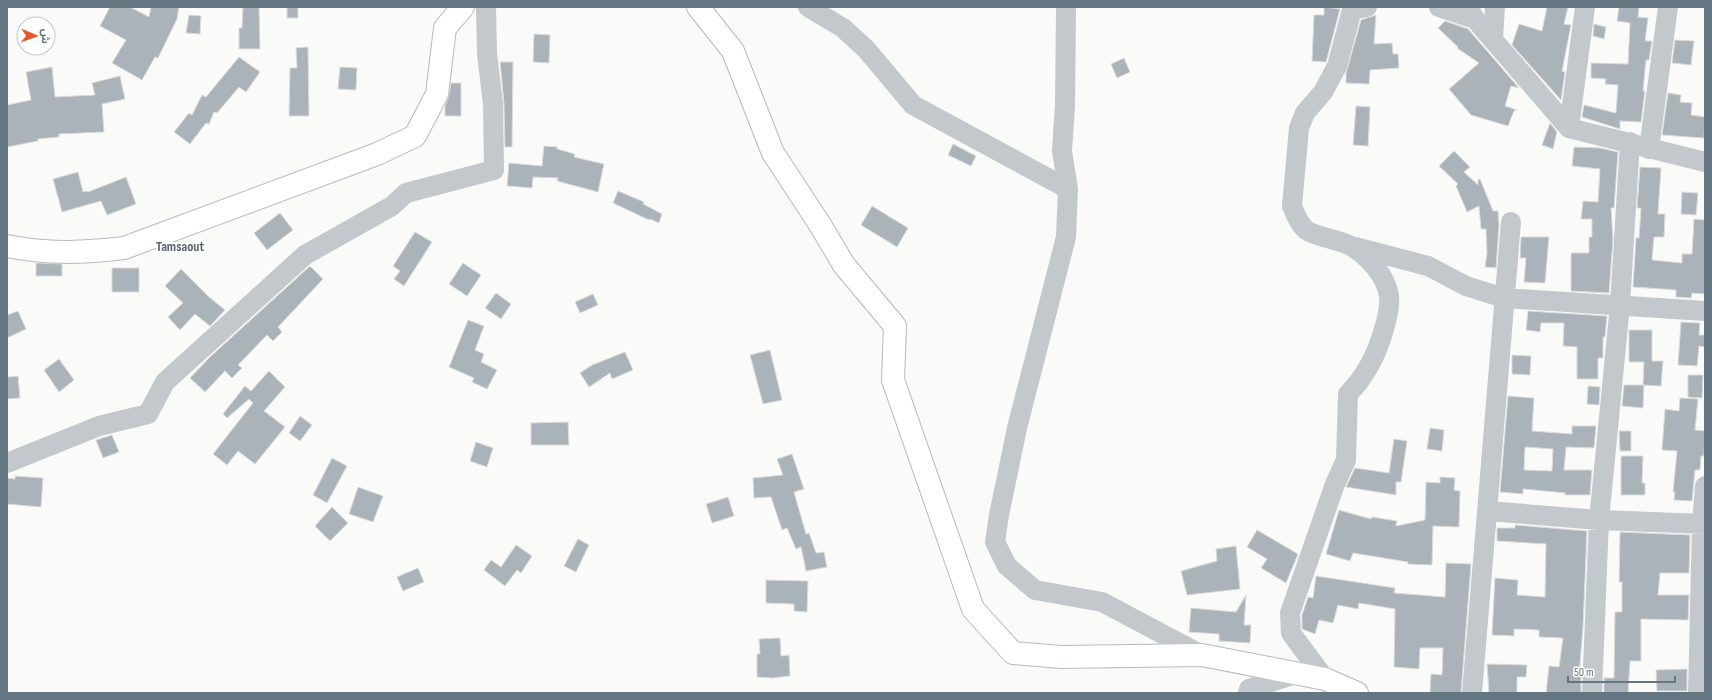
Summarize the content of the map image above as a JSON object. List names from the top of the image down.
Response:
{
  "districts": ["Tamsaout"],
  "scale_bar": "50 m",
  "north": "right"
}
